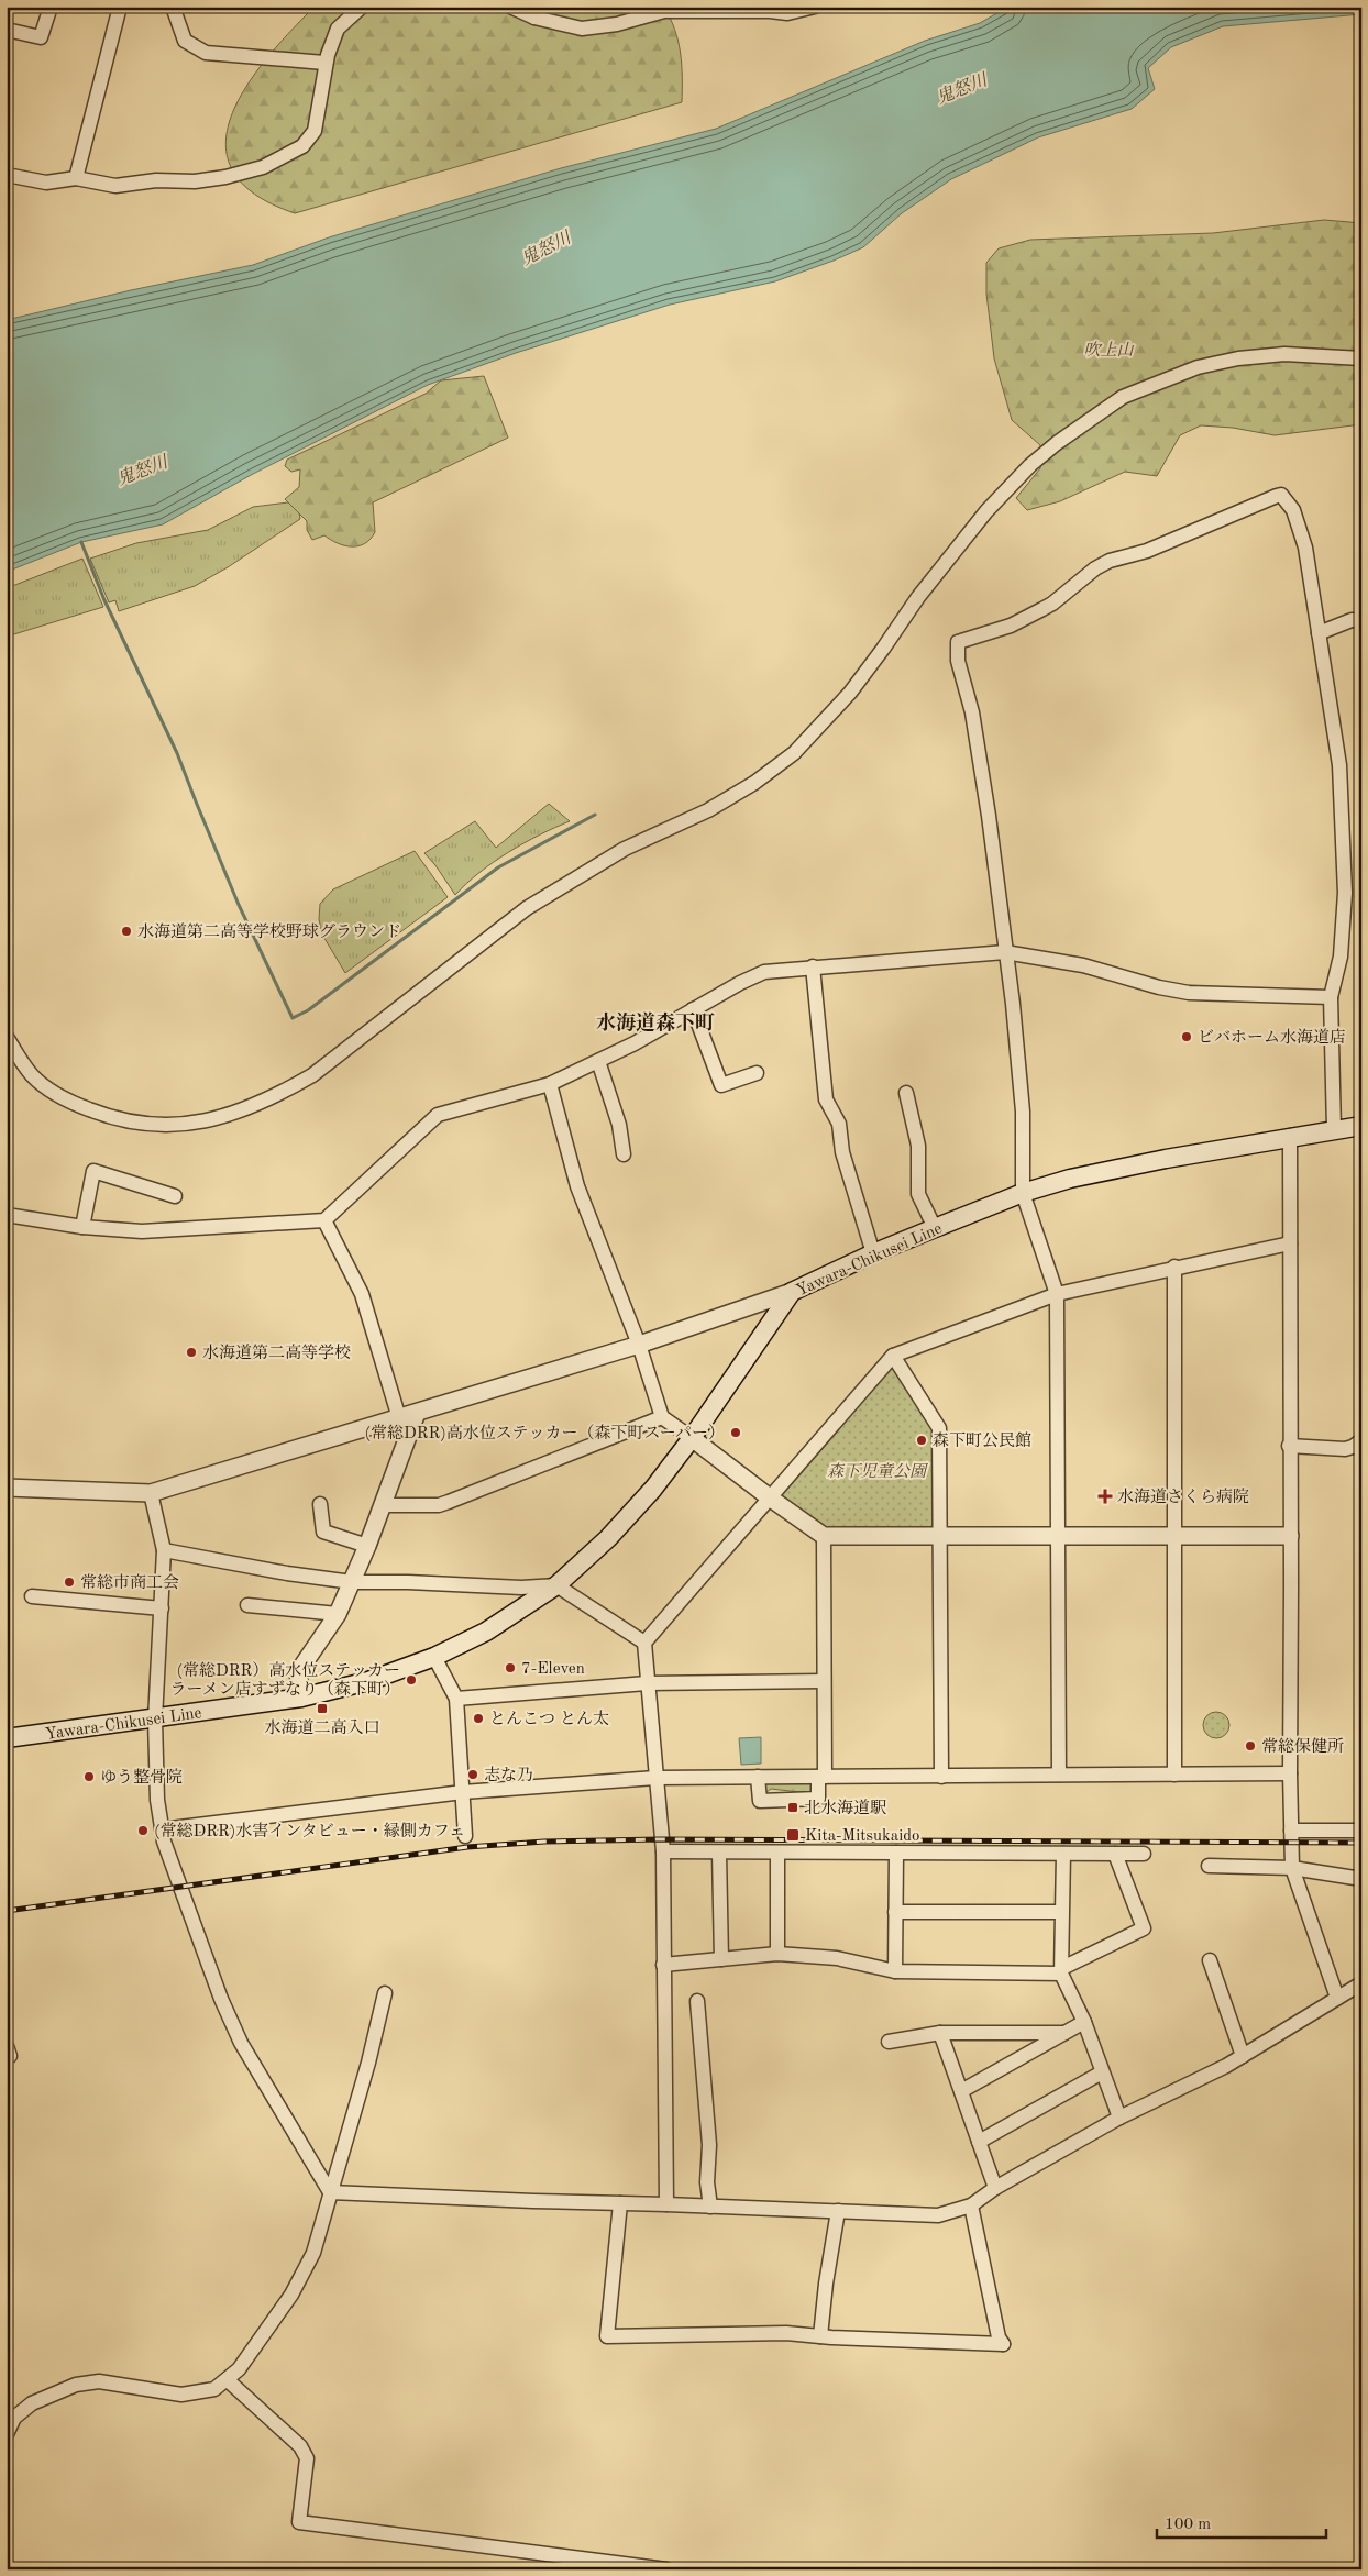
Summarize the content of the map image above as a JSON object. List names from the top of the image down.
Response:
{
  "streets": {
    "main road": ["Yawara-Chikusei Line"]
  },
  "districts": ["水海道森下町"],
  "water": ["鬼怒川"],
  "parks": ["吹上山", "森下児童公園"],
  "places": {
    "other": [
      "水海道第二高等学校野球グラウンド",
      "ビバホーム水海道店",
      "水海道第二高等学校",
      "(常総DRR)高水位ステッカー（森下町スーパー）",
      "森下町公民館",
      "常総市商工会",
      "7-Eleven",
      "(常総DRR）高水位ステッカー ラーメン店すずなり（森下町）",
      "とんこつ とん太",
      "常総保健所",
      "志な乃",
      "ゆう整骨院",
      "(常総DRR)水害インタビュー・縁側カフェ"
    ],
    "health": ["水海道さくら病院"],
    "transit": ["水海道二高入口", "北水海道駅", "Kita-Mitsukaido"]
  },
  "scale_bar": "100 m"
}
